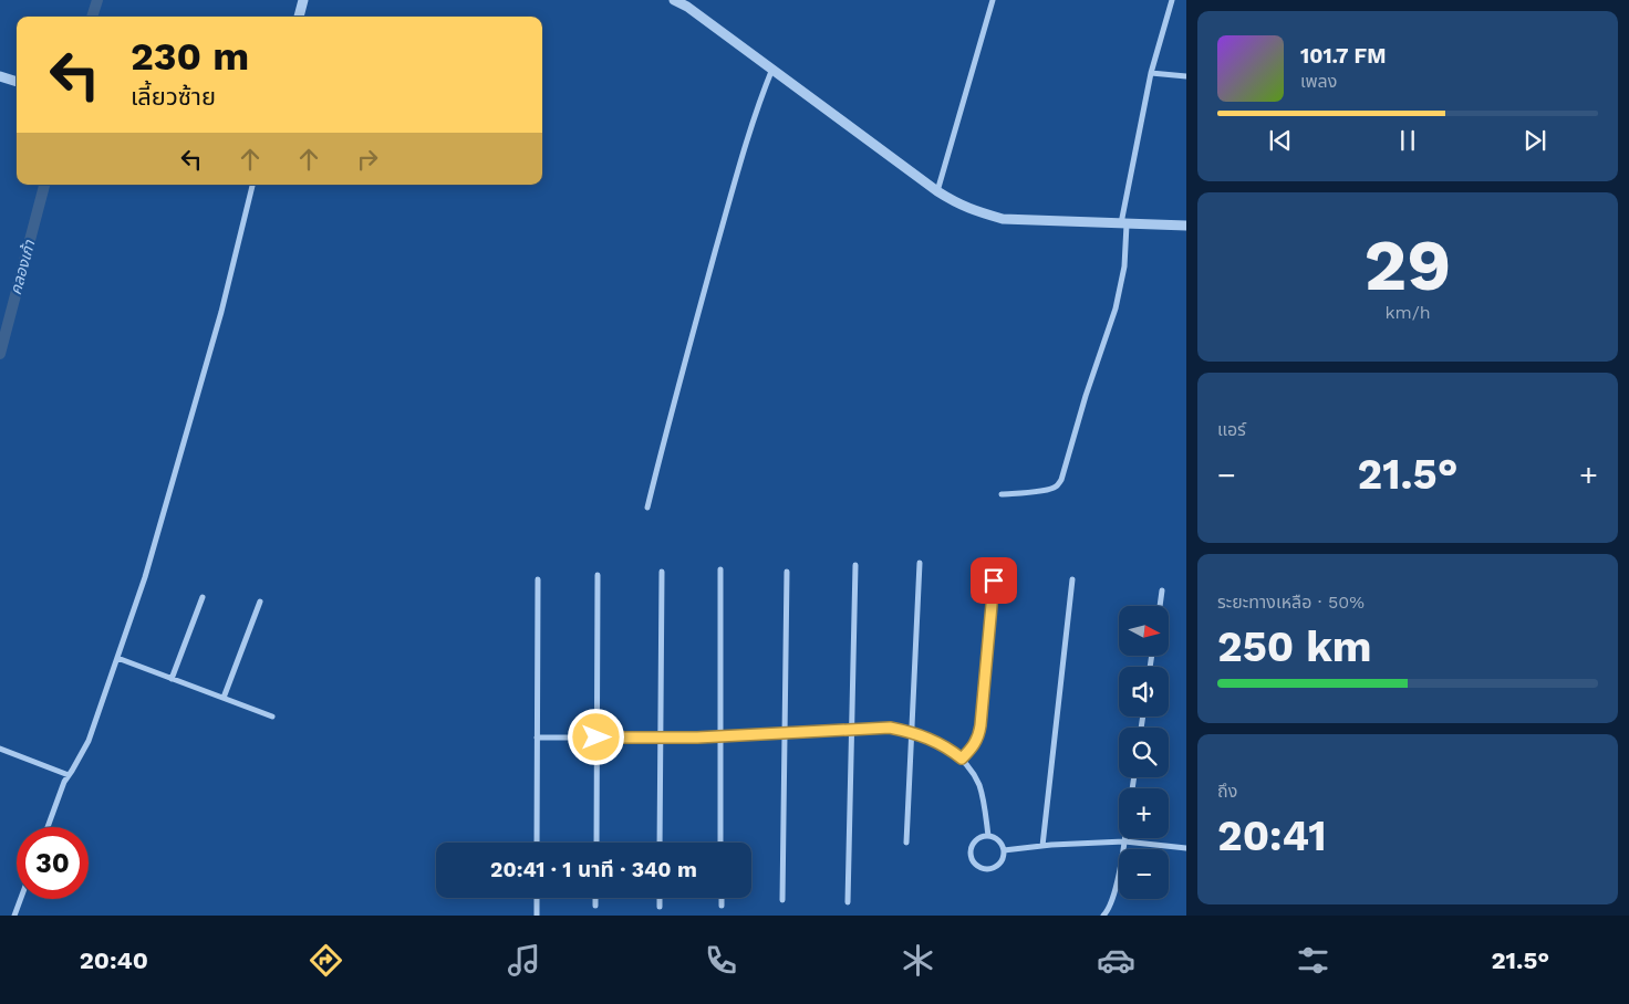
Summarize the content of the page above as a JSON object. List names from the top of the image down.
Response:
{
  "water": ["คลองเก้า"],
  "north": "right",
  "page": {
    "turn": ["230 m", "เลี้ยวซ้าย"],
    "song": ["101.7 FM", "เพลง"],
    "tile": [
      ["29", "km/h"],
      "แอร์",
      ["ระยะทางเหลือ · 50%", "250 km"],
      ["ถึง", "20:41"]
    ],
    "heat": ["−", "21.5°", "+"],
    "map_buttons": ["+", "−"],
    "limit": "30",
    "trip": "20:41 · 1 นาที · 340 m",
    "tabs": ["20:40", "21.5°"]
  }
}
